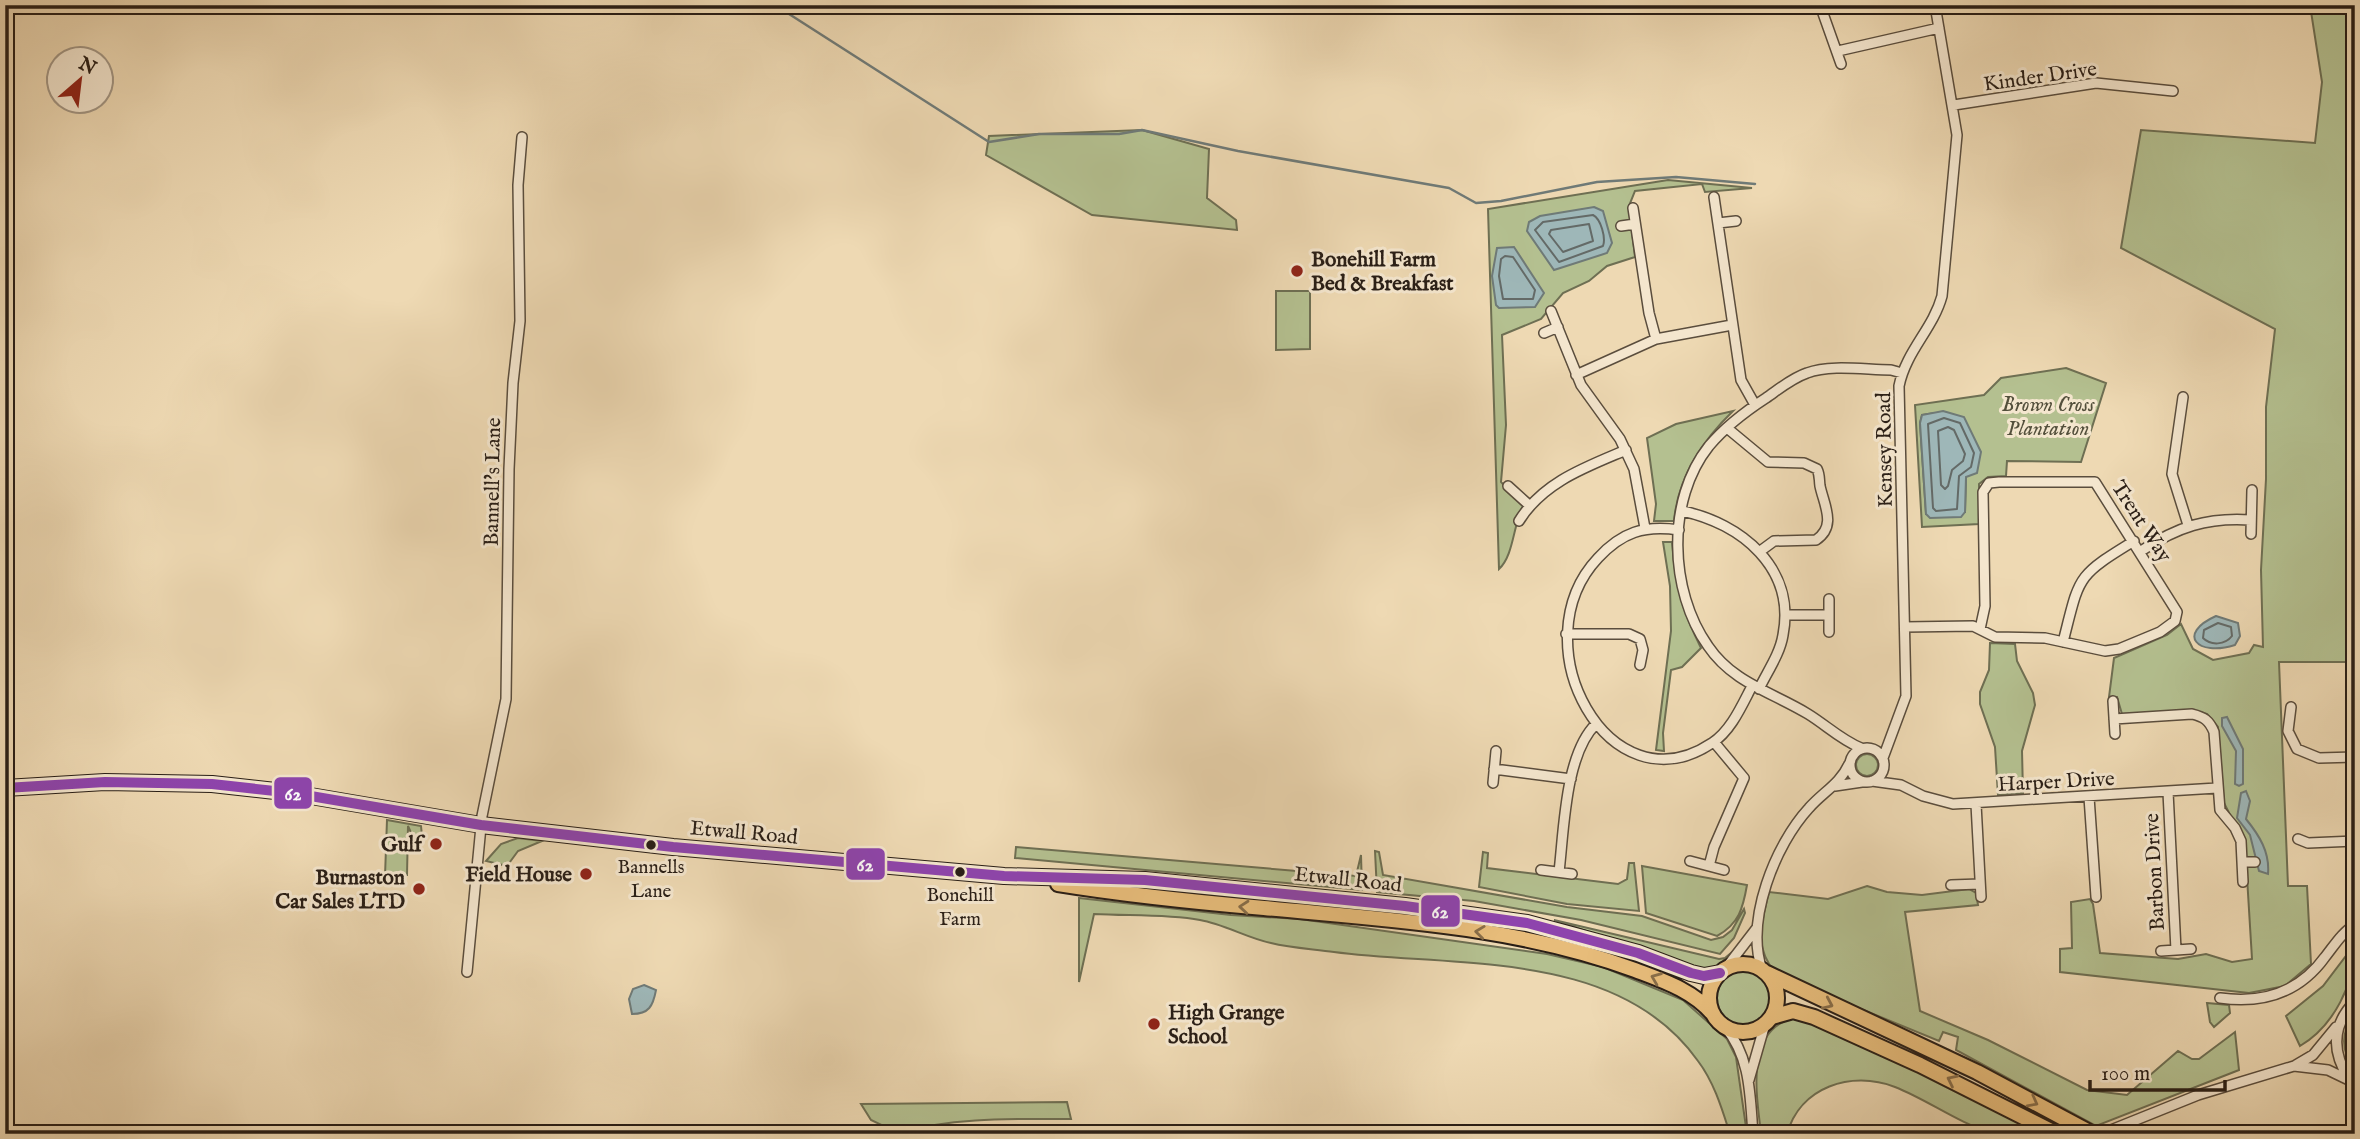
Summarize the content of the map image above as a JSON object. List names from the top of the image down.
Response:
{
  "streets": {
    "highway": ["Etwall Road"],
    "street": [
      "Kinder Drive",
      "Kensey Road",
      "Bannell's Lane",
      "Trent Way",
      "Harper Drive",
      "Barbon Drive"
    ]
  },
  "crossings": [
    ["Kinder Drive", "Kensey Road"],
    ["Kensey Road", "Trent Way"],
    ["Kensey Road", "Harper Drive"],
    ["Bannell's Lane", "Etwall Road"],
    ["Harper Drive", "Barbon Drive"]
  ],
  "parks": ["Brown Cross Plantation"],
  "places": [
    "Bonehill Farm Bed & Breakfast",
    "Gulf",
    "Bannells Lane",
    "Bonehill Farm",
    "Field House",
    "Burnaston Car Sales LTD",
    "High Grange School"
  ],
  "lines": ["transit line 62"],
  "scale_bar": "100 m",
  "north": "top right"
}
